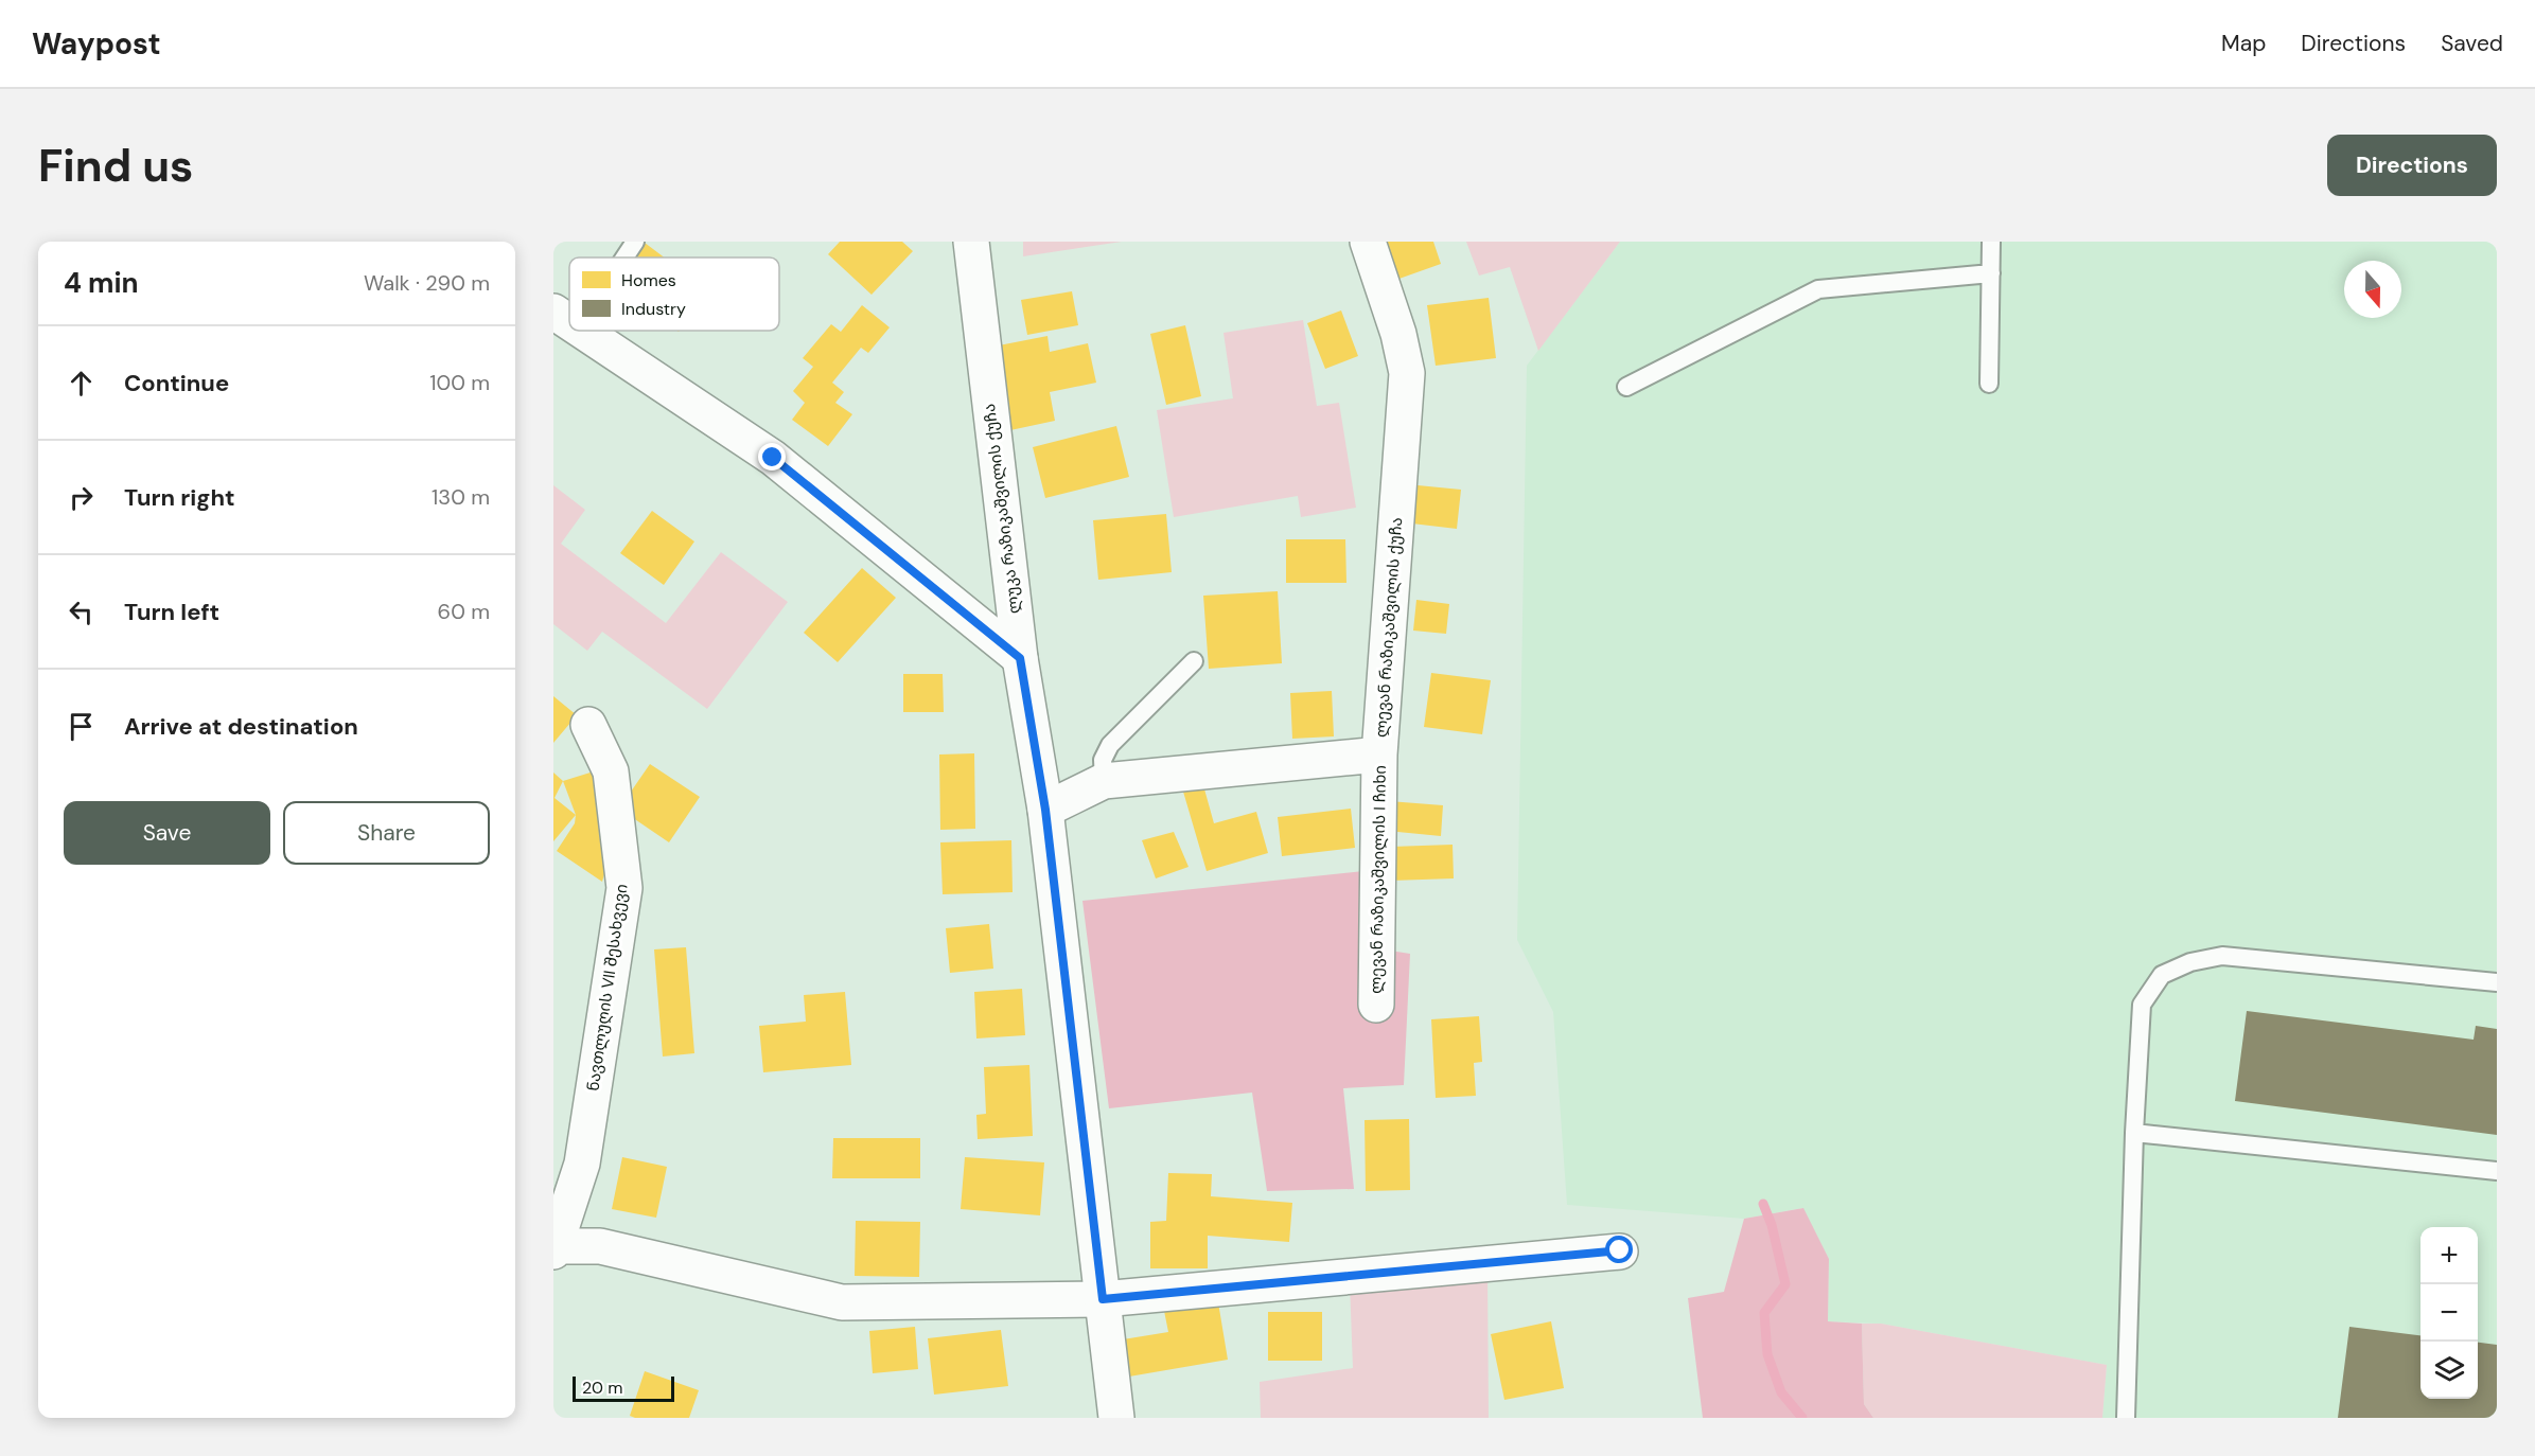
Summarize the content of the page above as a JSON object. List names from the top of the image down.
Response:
{
  "streets": {
    "street": [
      "ლუკა რაზიკაშვილის ქუჩა",
      "ლევან რაზიკაშვილის ქუჩა",
      "ლევან რაზიკაშვილის I ჩიხი",
      "ნავთლუღის VII შესახვევი"
    ]
  },
  "crossings": [
    ["ლუკა რაზიკაშვილის ქუჩა", "ლევან რაზიკაშვილის ქუჩა"],
    ["ლევან რაზიკაშვილის ქუჩა", "ლევან რაზიკაშვილის I ჩიხი"]
  ],
  "legend": ["Homes", "Industry"],
  "scale_bar": "20 m",
  "north": "bottom",
  "page": {
    "header": "Waypost",
    "nav": ["Map", "Directions", "Saved"],
    "buttons": [
      "Directions",
      ["Save", "Share"]
    ],
    "title": "Find us",
    "heading": ["4 min", "Walk · 290 m"],
    "list": [
      ["Continue", "100 m"],
      ["Turn right", "130 m"],
      ["Turn left", "60 m"],
      "Arrive at destination"
    ],
    "map_buttons": ["+", "−"],
    "scale": "20 m"
  }
}
